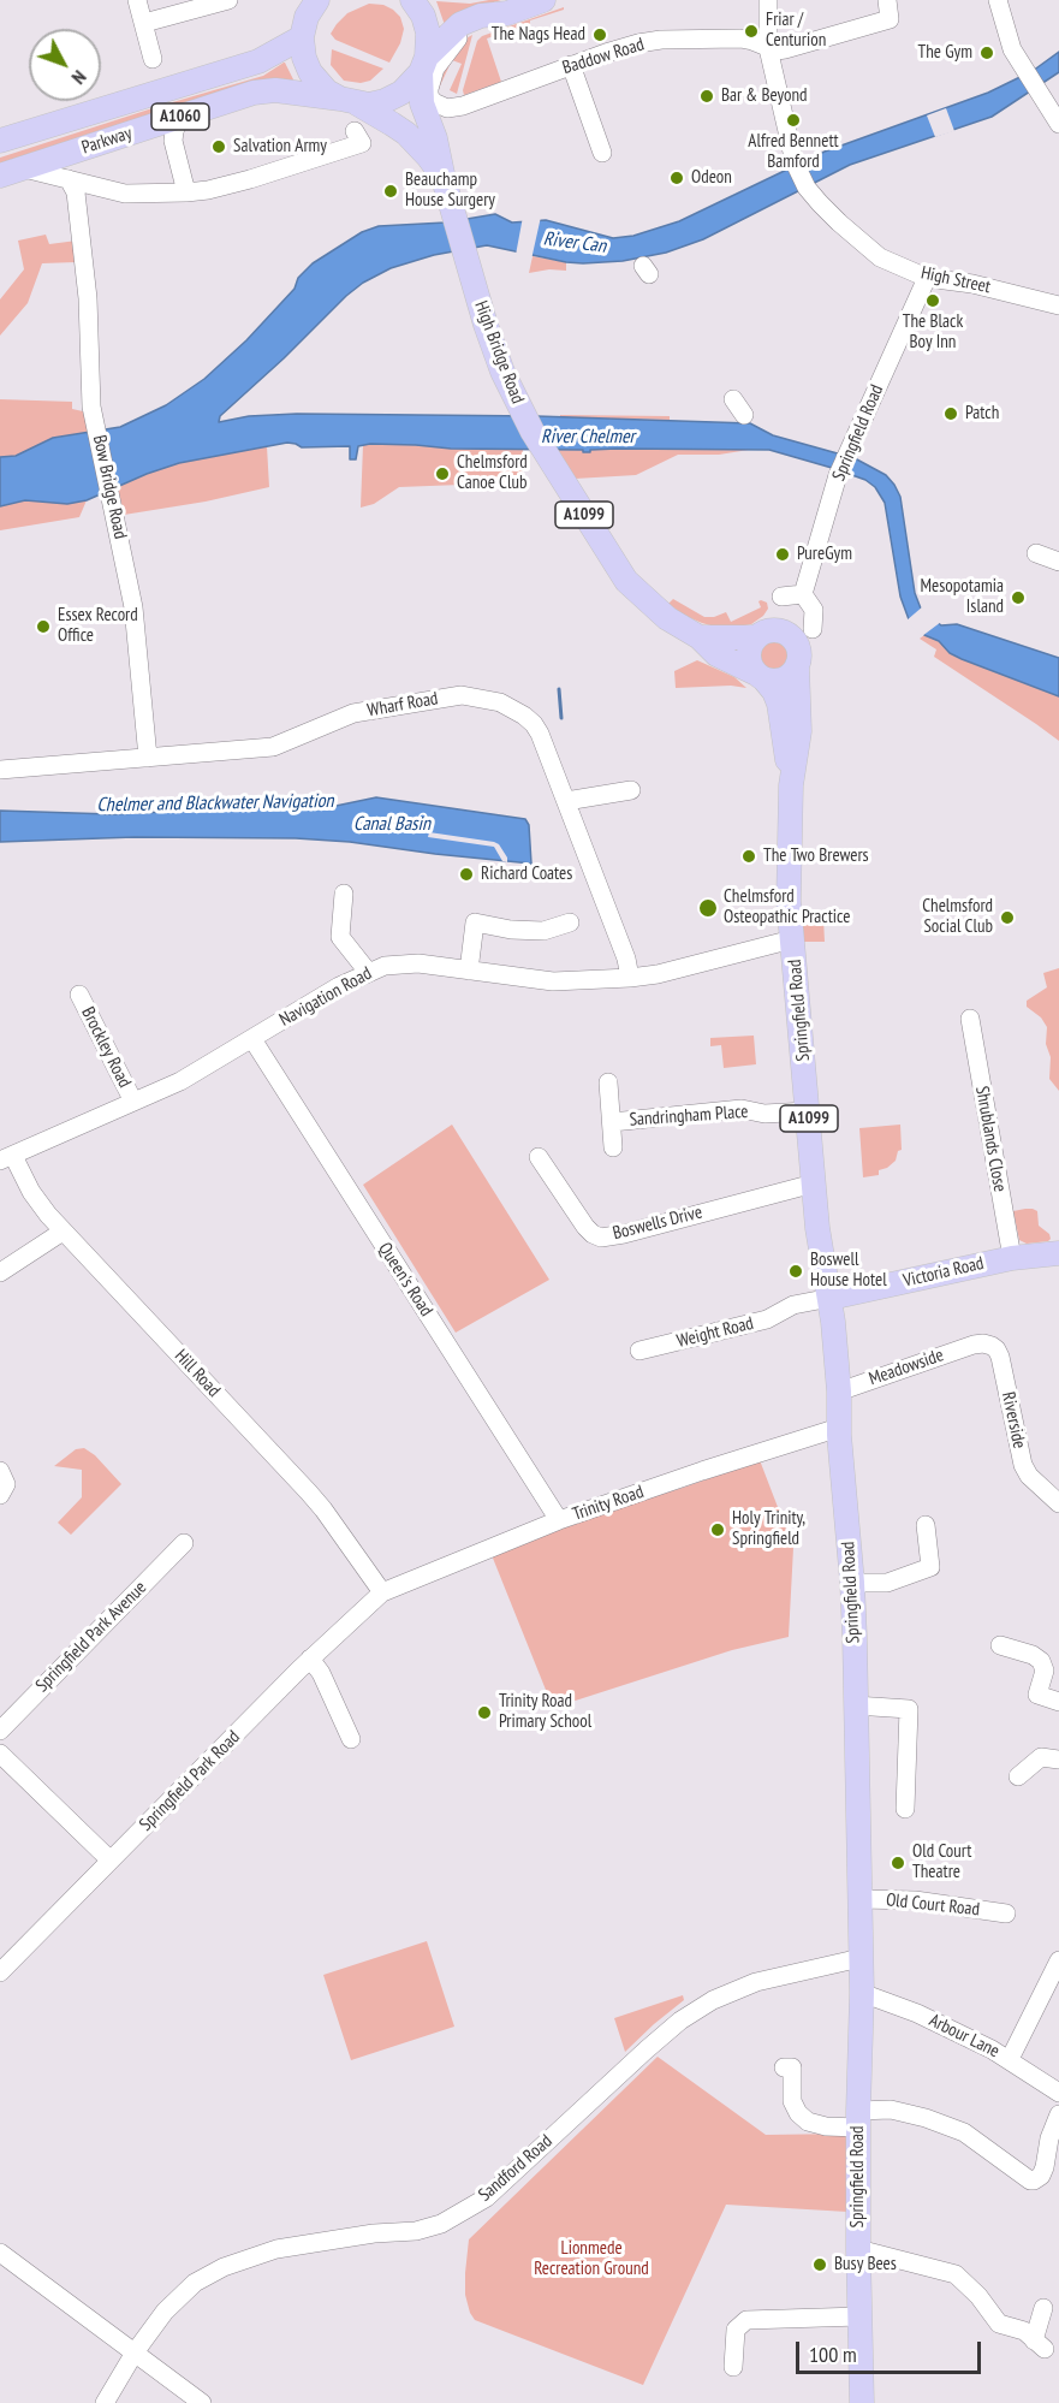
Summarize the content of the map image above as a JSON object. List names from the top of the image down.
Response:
{
  "streets": {
    "main road": [
      "A1060",
      "Parkway",
      "High Bridge Road",
      "Springfield Road",
      "A1099",
      "Victoria Road"
    ],
    "street": [
      "Baddow Road",
      "High Street",
      "Bow Bridge Road",
      "Wharf Road",
      "Navigation Road",
      "Brockley Road",
      "Sandringham Place",
      "Shrublands Close",
      "Boswells Drive",
      "Queen's Road",
      "Weight Road",
      "Meadowside",
      "Hill Road",
      "Riverside",
      "Trinity Road",
      "Springfield Park Avenue",
      "Springfield Park Road",
      "Old Court Road",
      "Arbour Lane",
      "Sandford Road"
    ]
  },
  "crossings": [
    ["Baddow Road", "A1060"],
    ["Baddow Road", "High Street"],
    ["A1060", "Parkway"],
    ["A1060", "High Bridge Road"],
    ["Parkway", "High Bridge Road"],
    ["High Street", "Springfield Road"],
    ["High Bridge Road", "Springfield Road"],
    ["High Bridge Road", "A1099"],
    ["Springfield Road", "A1099"],
    ["Springfield Road", "Navigation Road"],
    ["Springfield Road", "Sandringham Place"],
    ["Springfield Road", "Boswells Drive"],
    ["Springfield Road", "Victoria Road"],
    ["Springfield Road", "Weight Road"],
    ["Springfield Road", "Meadowside"],
    ["Springfield Road", "Trinity Road"],
    ["Springfield Road", "Old Court Road"],
    ["Springfield Road", "Arbour Lane"],
    ["Springfield Road", "Sandford Road"],
    ["Bow Bridge Road", "Wharf Road"],
    ["Wharf Road", "Navigation Road"],
    ["Navigation Road", "Brockley Road"],
    ["Navigation Road", "Queen's Road"],
    ["Navigation Road", "Hill Road"],
    ["Shrublands Close", "Victoria Road"],
    ["Victoria Road", "Weight Road"],
    ["Queen's Road", "Trinity Road"],
    ["Meadowside", "Riverside"],
    ["Hill Road", "Trinity Road"],
    ["Hill Road", "Springfield Park Road"],
    ["Trinity Road", "Springfield Park Road"]
  ],
  "water": [
    "River Can",
    "River Chelmer",
    "Chelmer and Blackwater Navigation",
    "Canal Basin"
  ],
  "parks": ["Lionmede Recreation Ground"],
  "places": [
    "Friar / Centurion",
    "The Nags Head",
    "The Gym",
    "Bar & Beyond",
    "Alfred Bennett Bamford",
    "Salvation Army",
    "Odeon",
    "Beauchamp House Surgery",
    "The Black Boy Inn",
    "Patch",
    "Chelmsford Canoe Club",
    "PureGym",
    "Mesopotamia Island",
    "Essex Record Office",
    "The Two Brewers",
    "Richard Coates",
    "Chelmsford Osteopathic Practice",
    "Chelmsford Social Club",
    "Boswell House Hotel",
    "Holy Trinity, Springfield",
    "Trinity Road Primary School",
    "Old Court Theatre",
    "Busy Bees"
  ],
  "scale_bar": "100 m",
  "north": "bottom right"
}
